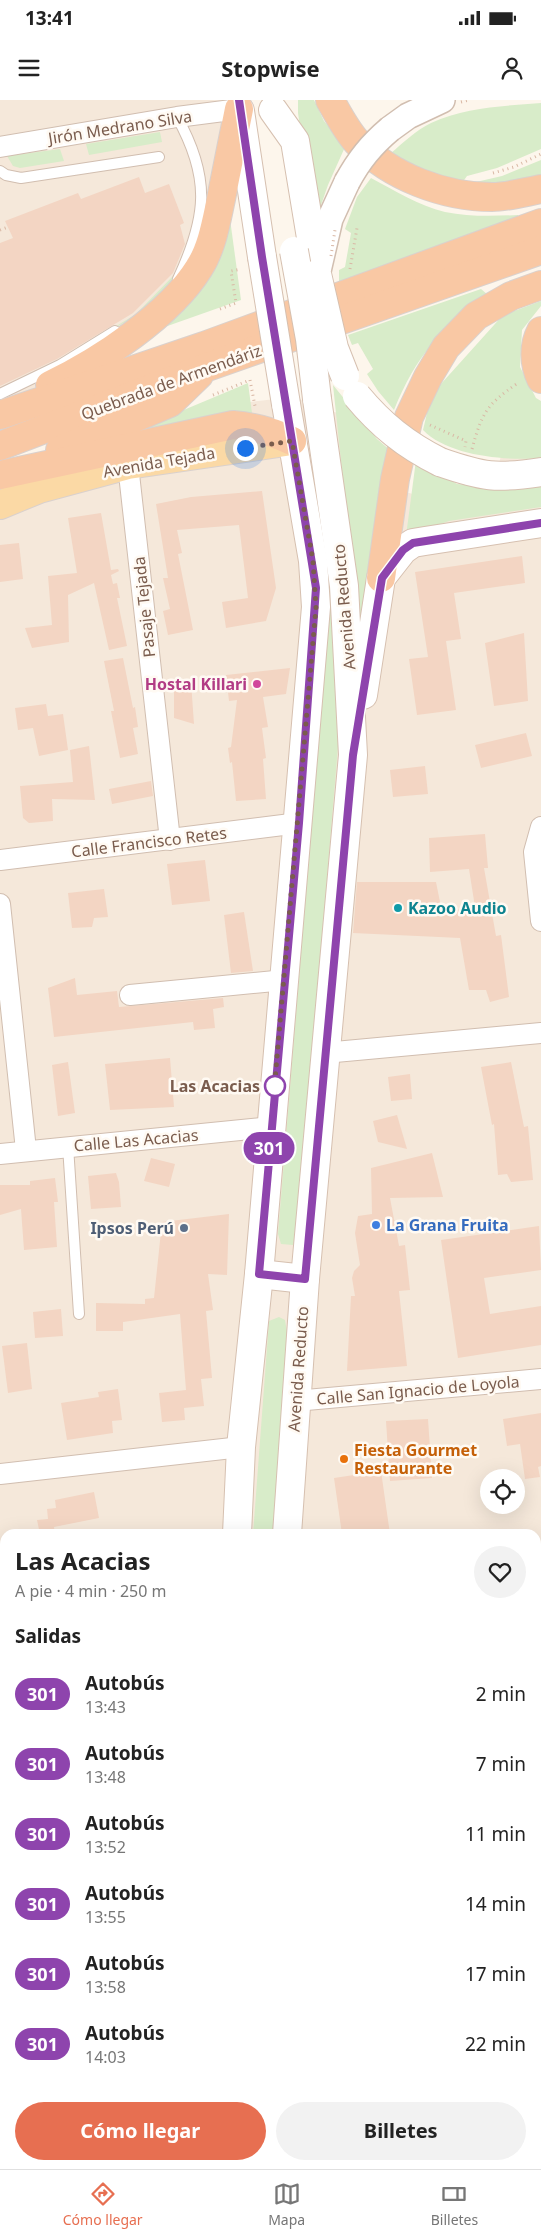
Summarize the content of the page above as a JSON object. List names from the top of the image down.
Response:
{
  "streets": {
    "highway": ["Quebrada de Armendáriz"],
    "main road": ["Avenida Tejada", "Avenida Reducto"],
    "street": [
      "Jirón Medrano Silva",
      "Pasaje Tejada",
      "Calle Francisco Retes",
      "Calle Las Acacias",
      "Calle San Ignacio de Loyola"
    ]
  },
  "crossings": [
    ["Jirón Medrano Silva", "Avenida Reducto"],
    ["Avenida Tejada", "Pasaje Tejada"],
    ["Avenida Tejada", "Avenida Reducto"],
    ["Pasaje Tejada", "Calle Francisco Retes"],
    ["Avenida Reducto", "Calle Francisco Retes"],
    ["Avenida Reducto", "Calle Las Acacias"],
    ["Avenida Reducto", "Calle San Ignacio de Loyola"]
  ],
  "places": [
    "Hostal Killari",
    "Kazoo Audio",
    "Las Acacias",
    "La Grana Fruita",
    "Ipsos Perú",
    "Fiesta Gourmet Restaurante"
  ],
  "lines": ["bus line 301"],
  "page": {
    "status": "13:41",
    "header": "Stopwise",
    "on_map": "301",
    "heading": [
      ["Las Acacias", "A pie · 4 min · 250 m"],
      "Salidas"
    ],
    "list": [
      {
        "mark": "301",
        "name": "Autobús",
        "note": "13:43",
        "value": "2 min"
      },
      {
        "mark": "301",
        "name": "Autobús",
        "note": "13:48",
        "value": "7 min"
      },
      {
        "mark": "301",
        "name": "Autobús",
        "note": "13:52",
        "value": "11 min"
      },
      {
        "mark": "301",
        "name": "Autobús",
        "note": "13:55",
        "value": "14 min"
      },
      {
        "mark": "301",
        "name": "Autobús",
        "note": "13:58",
        "value": "17 min"
      },
      {
        "mark": "301",
        "name": "Autobús",
        "note": "14:03",
        "value": "22 min"
      }
    ],
    "buttons": ["Cómo llegar", "Billetes"],
    "tabs": ["Cómo llegar", "Mapa", "Billetes"]
  }
}
